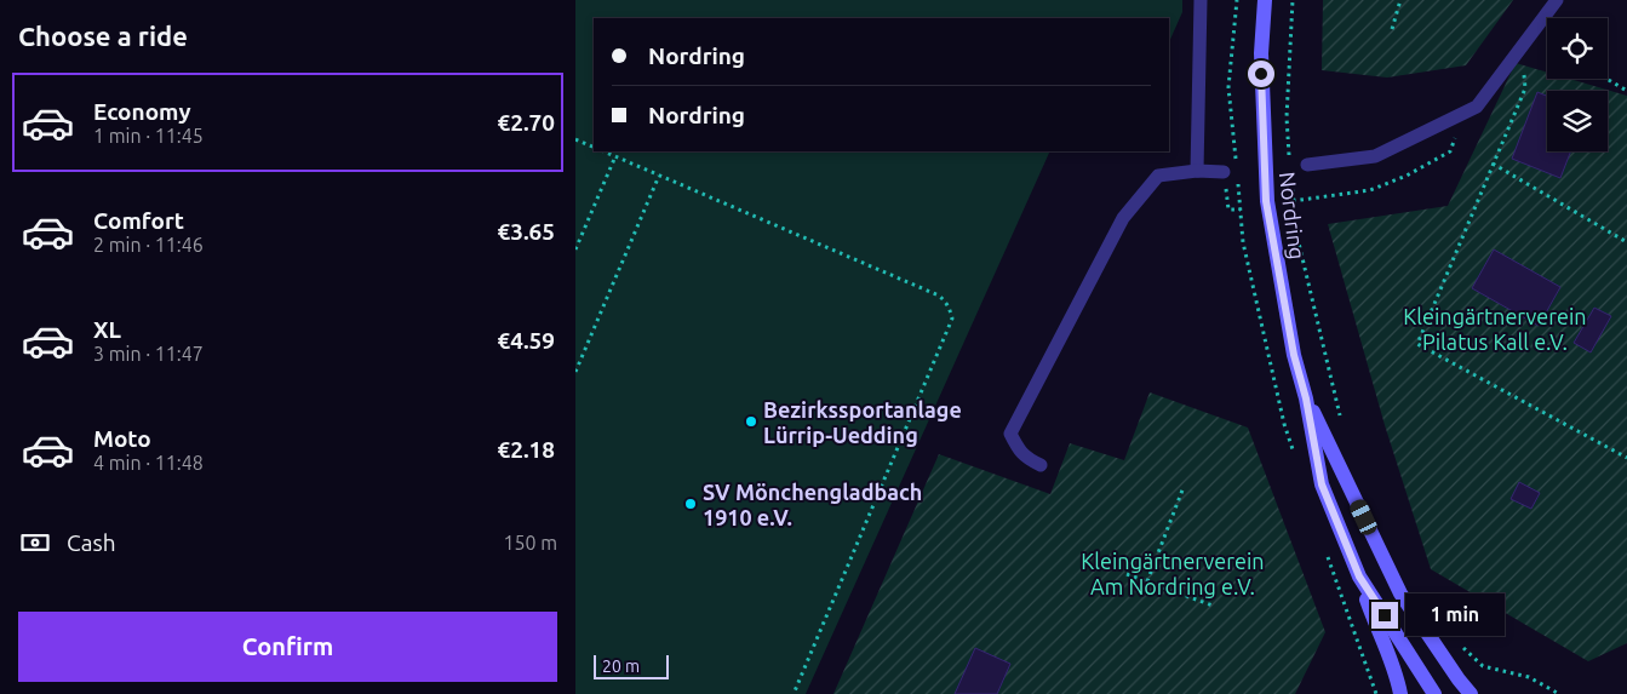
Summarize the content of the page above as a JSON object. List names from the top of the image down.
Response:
{
  "streets": {
    "main road": ["Nordring"]
  },
  "parks": ["Kleingärtnerverein Pilatus Kall e.V.", "Kleingärtnerverein Am Nordring e.V."],
  "places": ["Bezirkssportanlage Lürrip-Uedding", "SV Mönchengladbach 1910 e.V."],
  "scale_bar": "20 m",
  "page": {
    "heading": "Choose a ride",
    "banner": ["Nordring", "Nordring"],
    "list": [
      {
        "name": "Economy",
        "note": "1 min · 11:45",
        "value": "€2.70"
      },
      {
        "name": "Comfort",
        "note": "2 min · 11:46",
        "value": "€3.65"
      },
      {
        "name": "XL",
        "note": "3 min · 11:47",
        "value": "€4.59"
      },
      {
        "name": "Moto",
        "note": "4 min · 11:48",
        "value": "€2.18"
      }
    ],
    "pay": ["Cash", "150 m"],
    "bubble": "1 min",
    "buttons": "Confirm",
    "scale": "20 m"
  }
}
